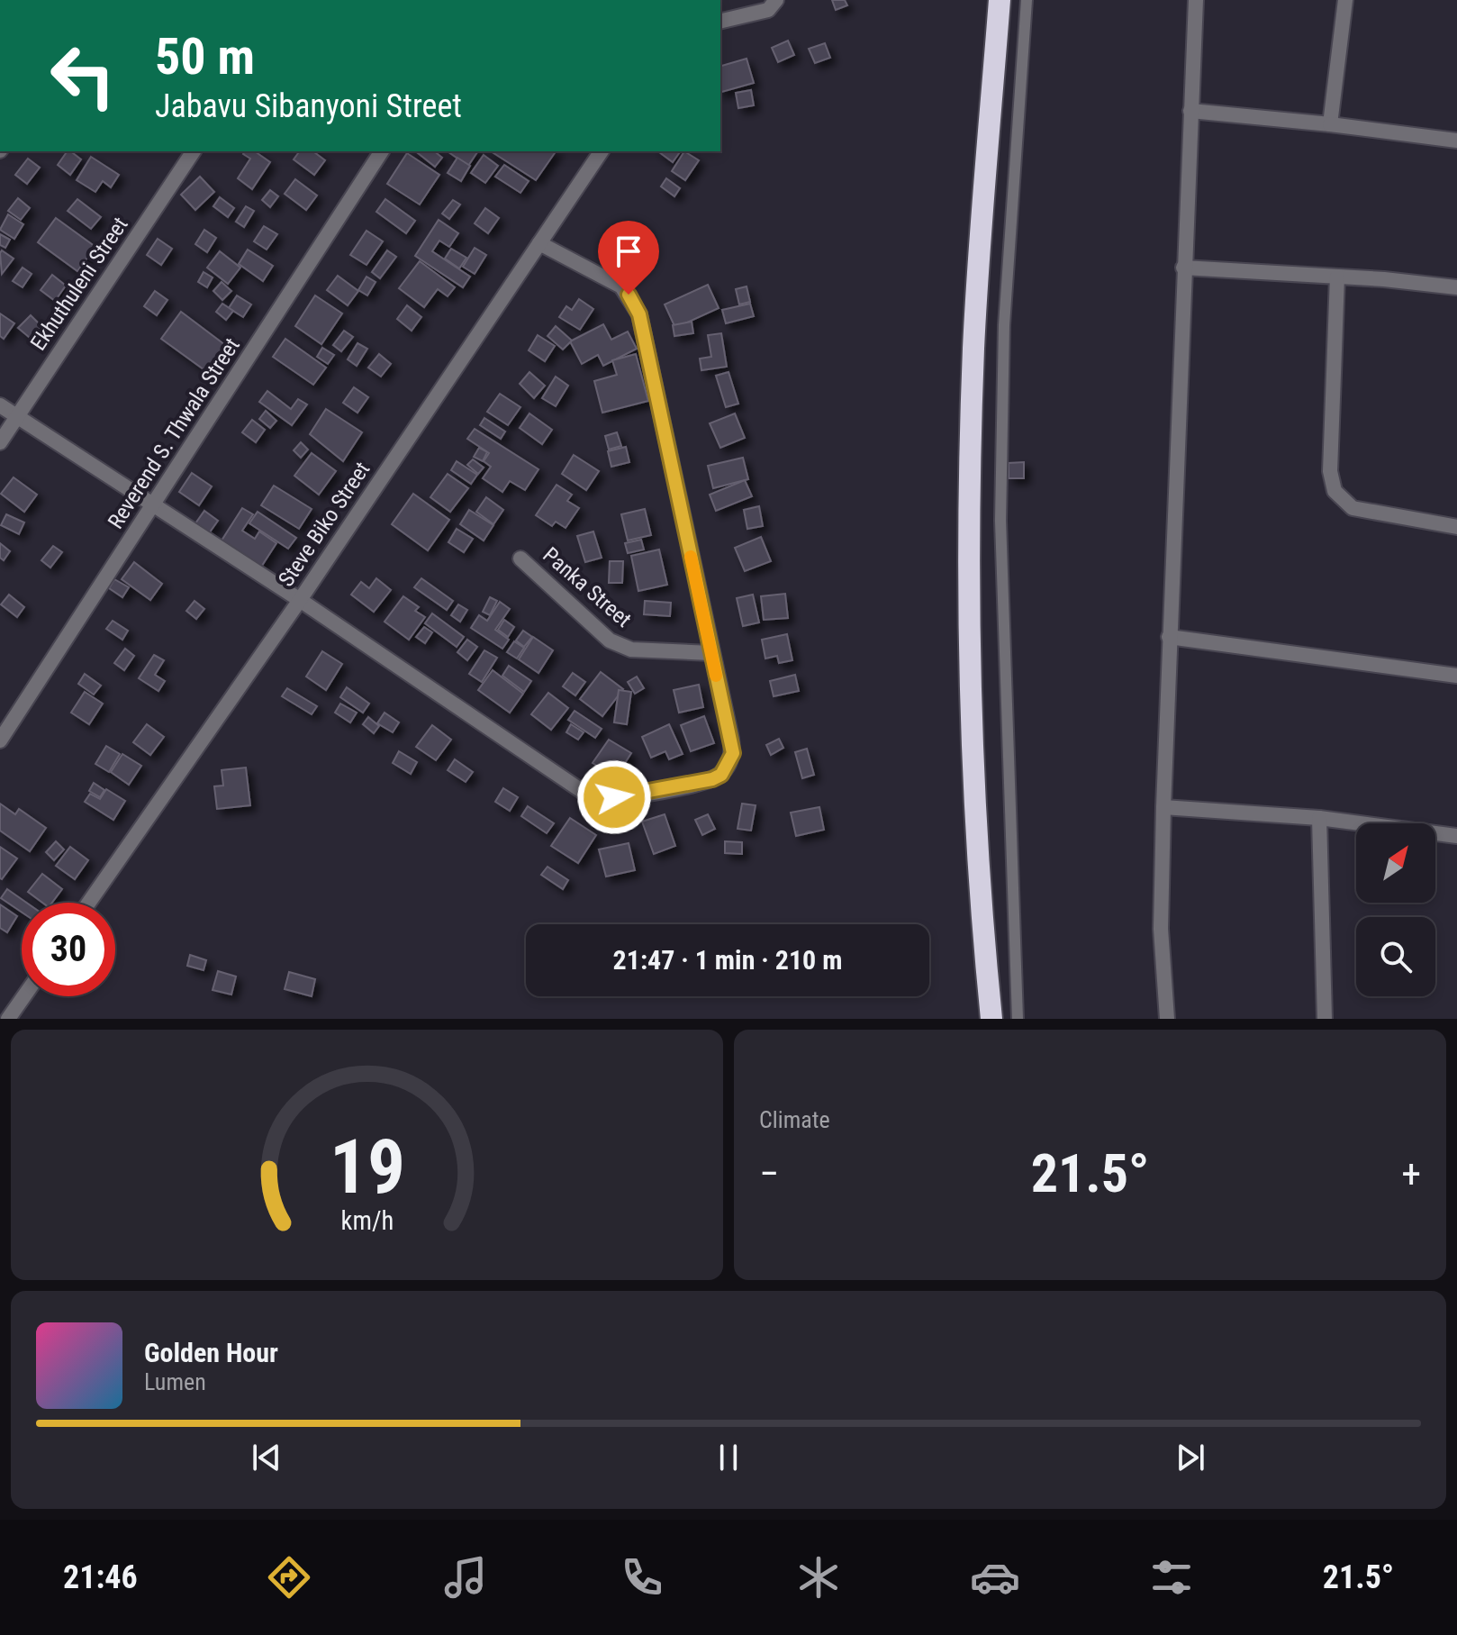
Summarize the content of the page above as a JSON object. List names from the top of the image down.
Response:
{
  "streets": {
    "street": [
      "Ekhuthuleni Street",
      "Reverend S. Thwala Street",
      "Steve Biko Street",
      "Panka Street"
    ]
  },
  "north": "top right",
  "page": {
    "turn": ["50 m", "Jabavu Sibanyoni Street"],
    "limit": "30",
    "trip": "21:47 · 1 min · 210 m",
    "tile": "Climate",
    "heat": ["−", "21.5°", "+"],
    "song": ["Golden Hour", "Lumen"],
    "tabs": ["21:46", "21.5°"],
    "gauge": ["19", "km/h"]
  }
}
